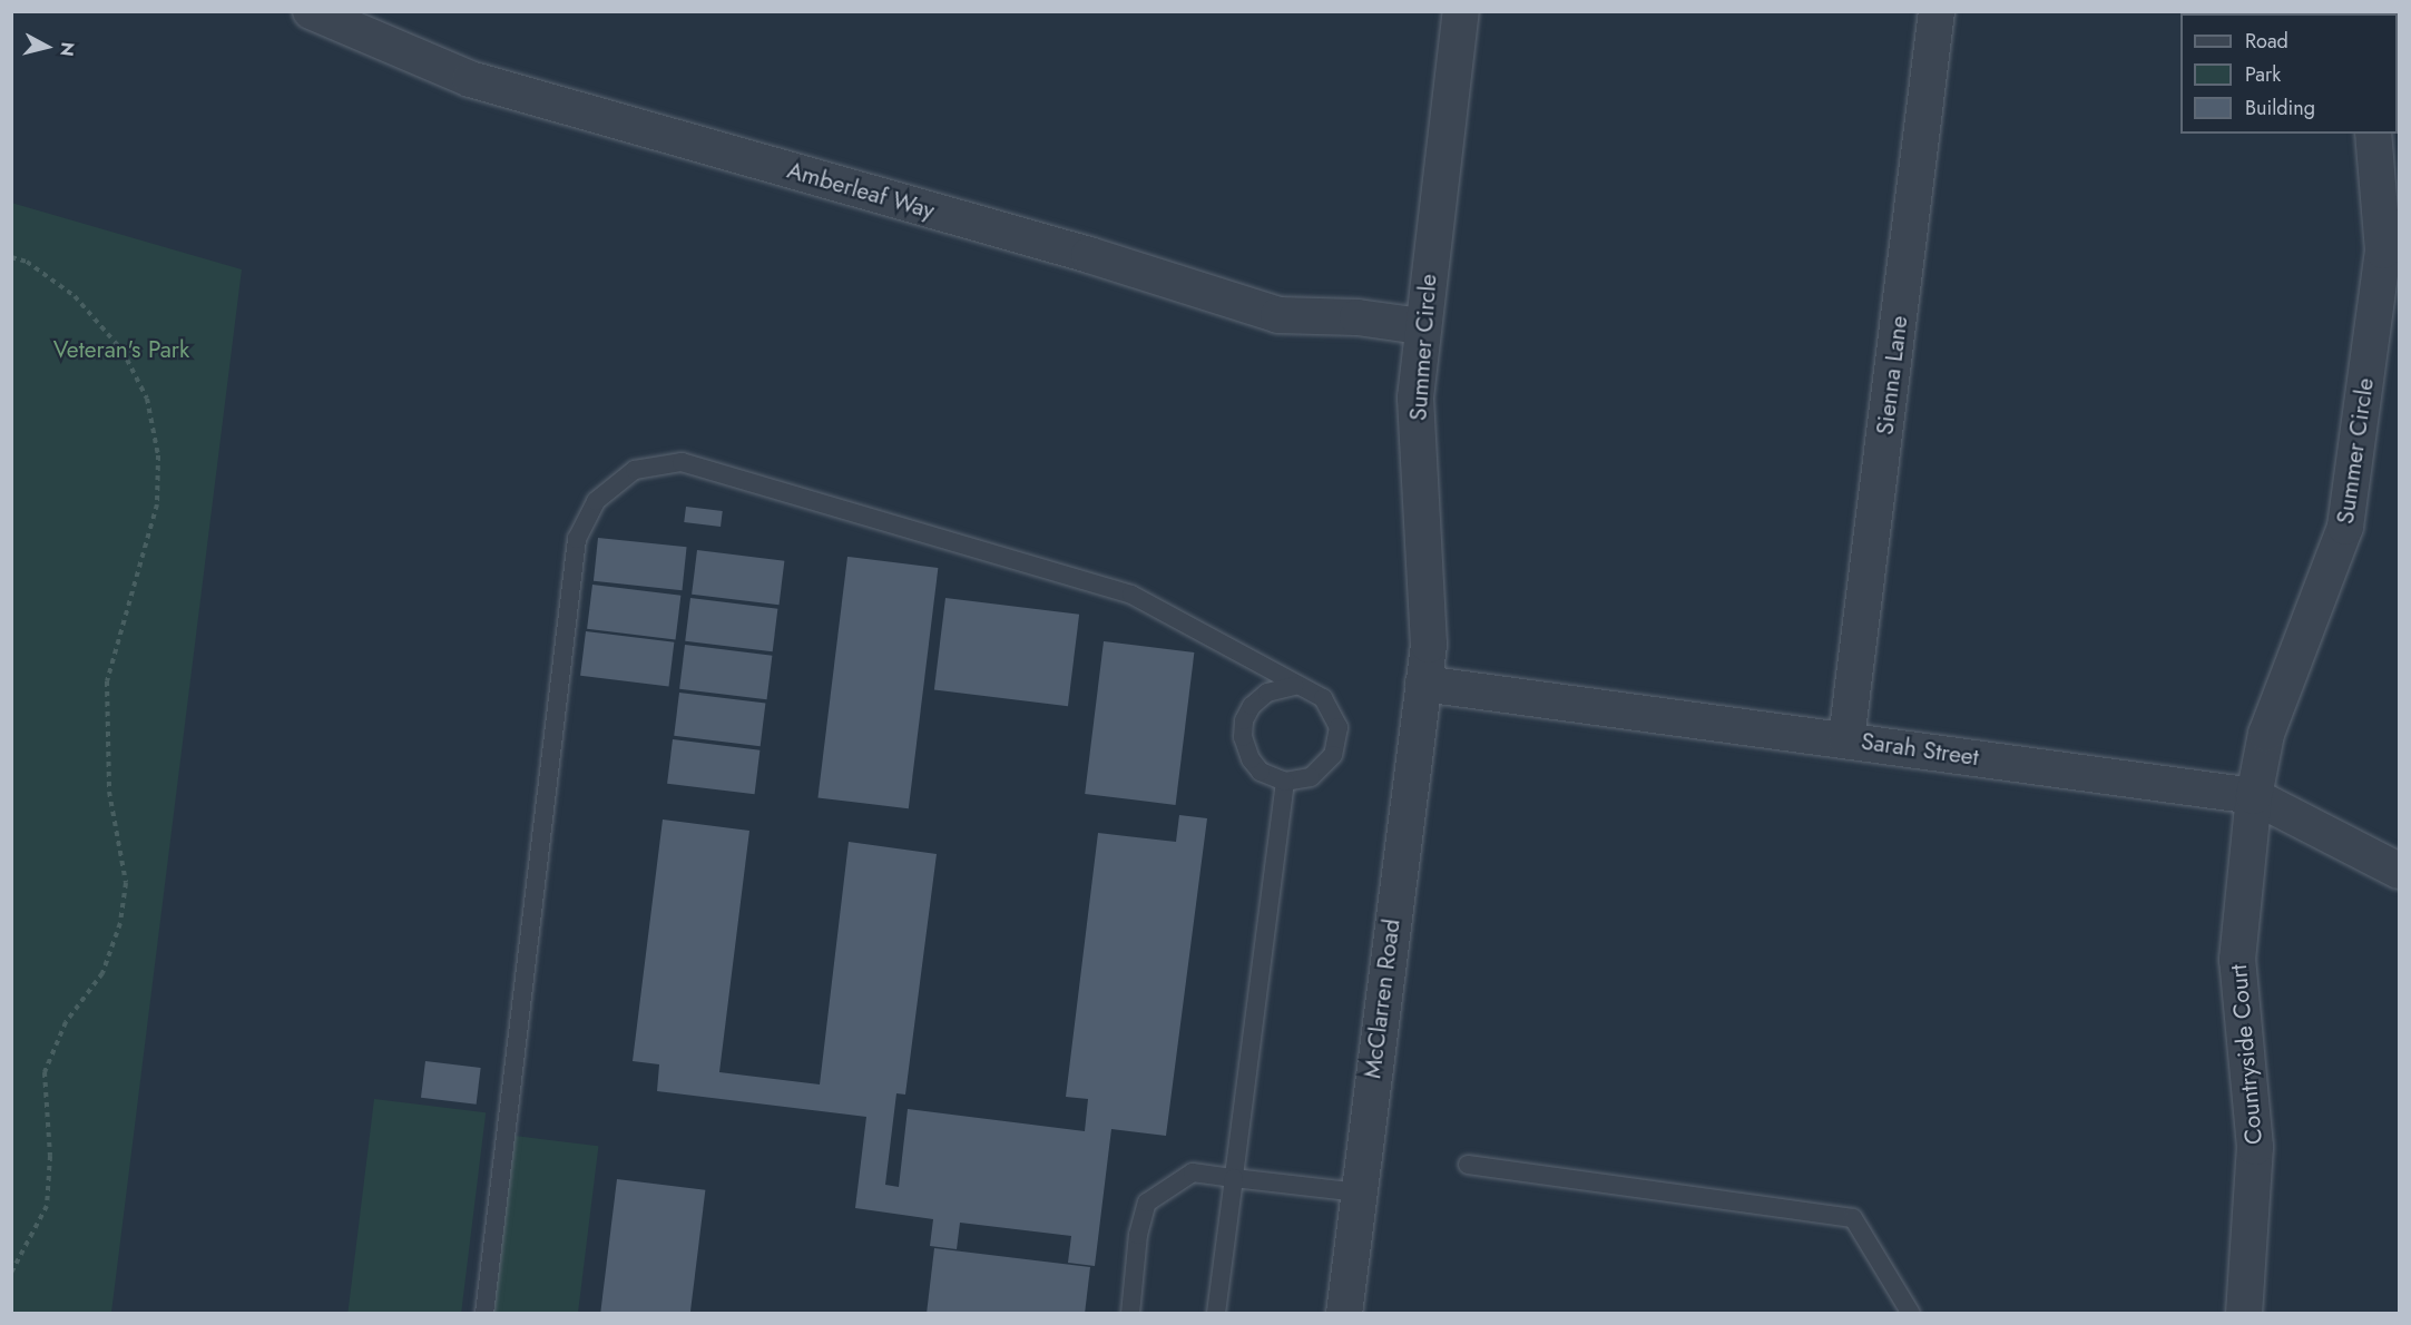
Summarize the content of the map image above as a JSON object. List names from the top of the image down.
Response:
{
  "streets": {
    "street": [
      "Amberleaf Way",
      "Summer Circle",
      "Sienna Lane",
      "Sarah Street",
      "McClarren Road",
      "Countryside Court"
    ]
  },
  "crossings": [
    ["Amberleaf Way", "Summer Circle"],
    ["Summer Circle", "Sarah Street"],
    ["Summer Circle", "McClarren Road"],
    ["Summer Circle", "Countryside Court"],
    ["Sienna Lane", "Sarah Street"],
    ["Sarah Street", "McClarren Road"],
    ["Sarah Street", "Countryside Court"]
  ],
  "parks": ["Veteran's Park"],
  "legend": ["Road", "Park", "Building"],
  "north": "right"
}
